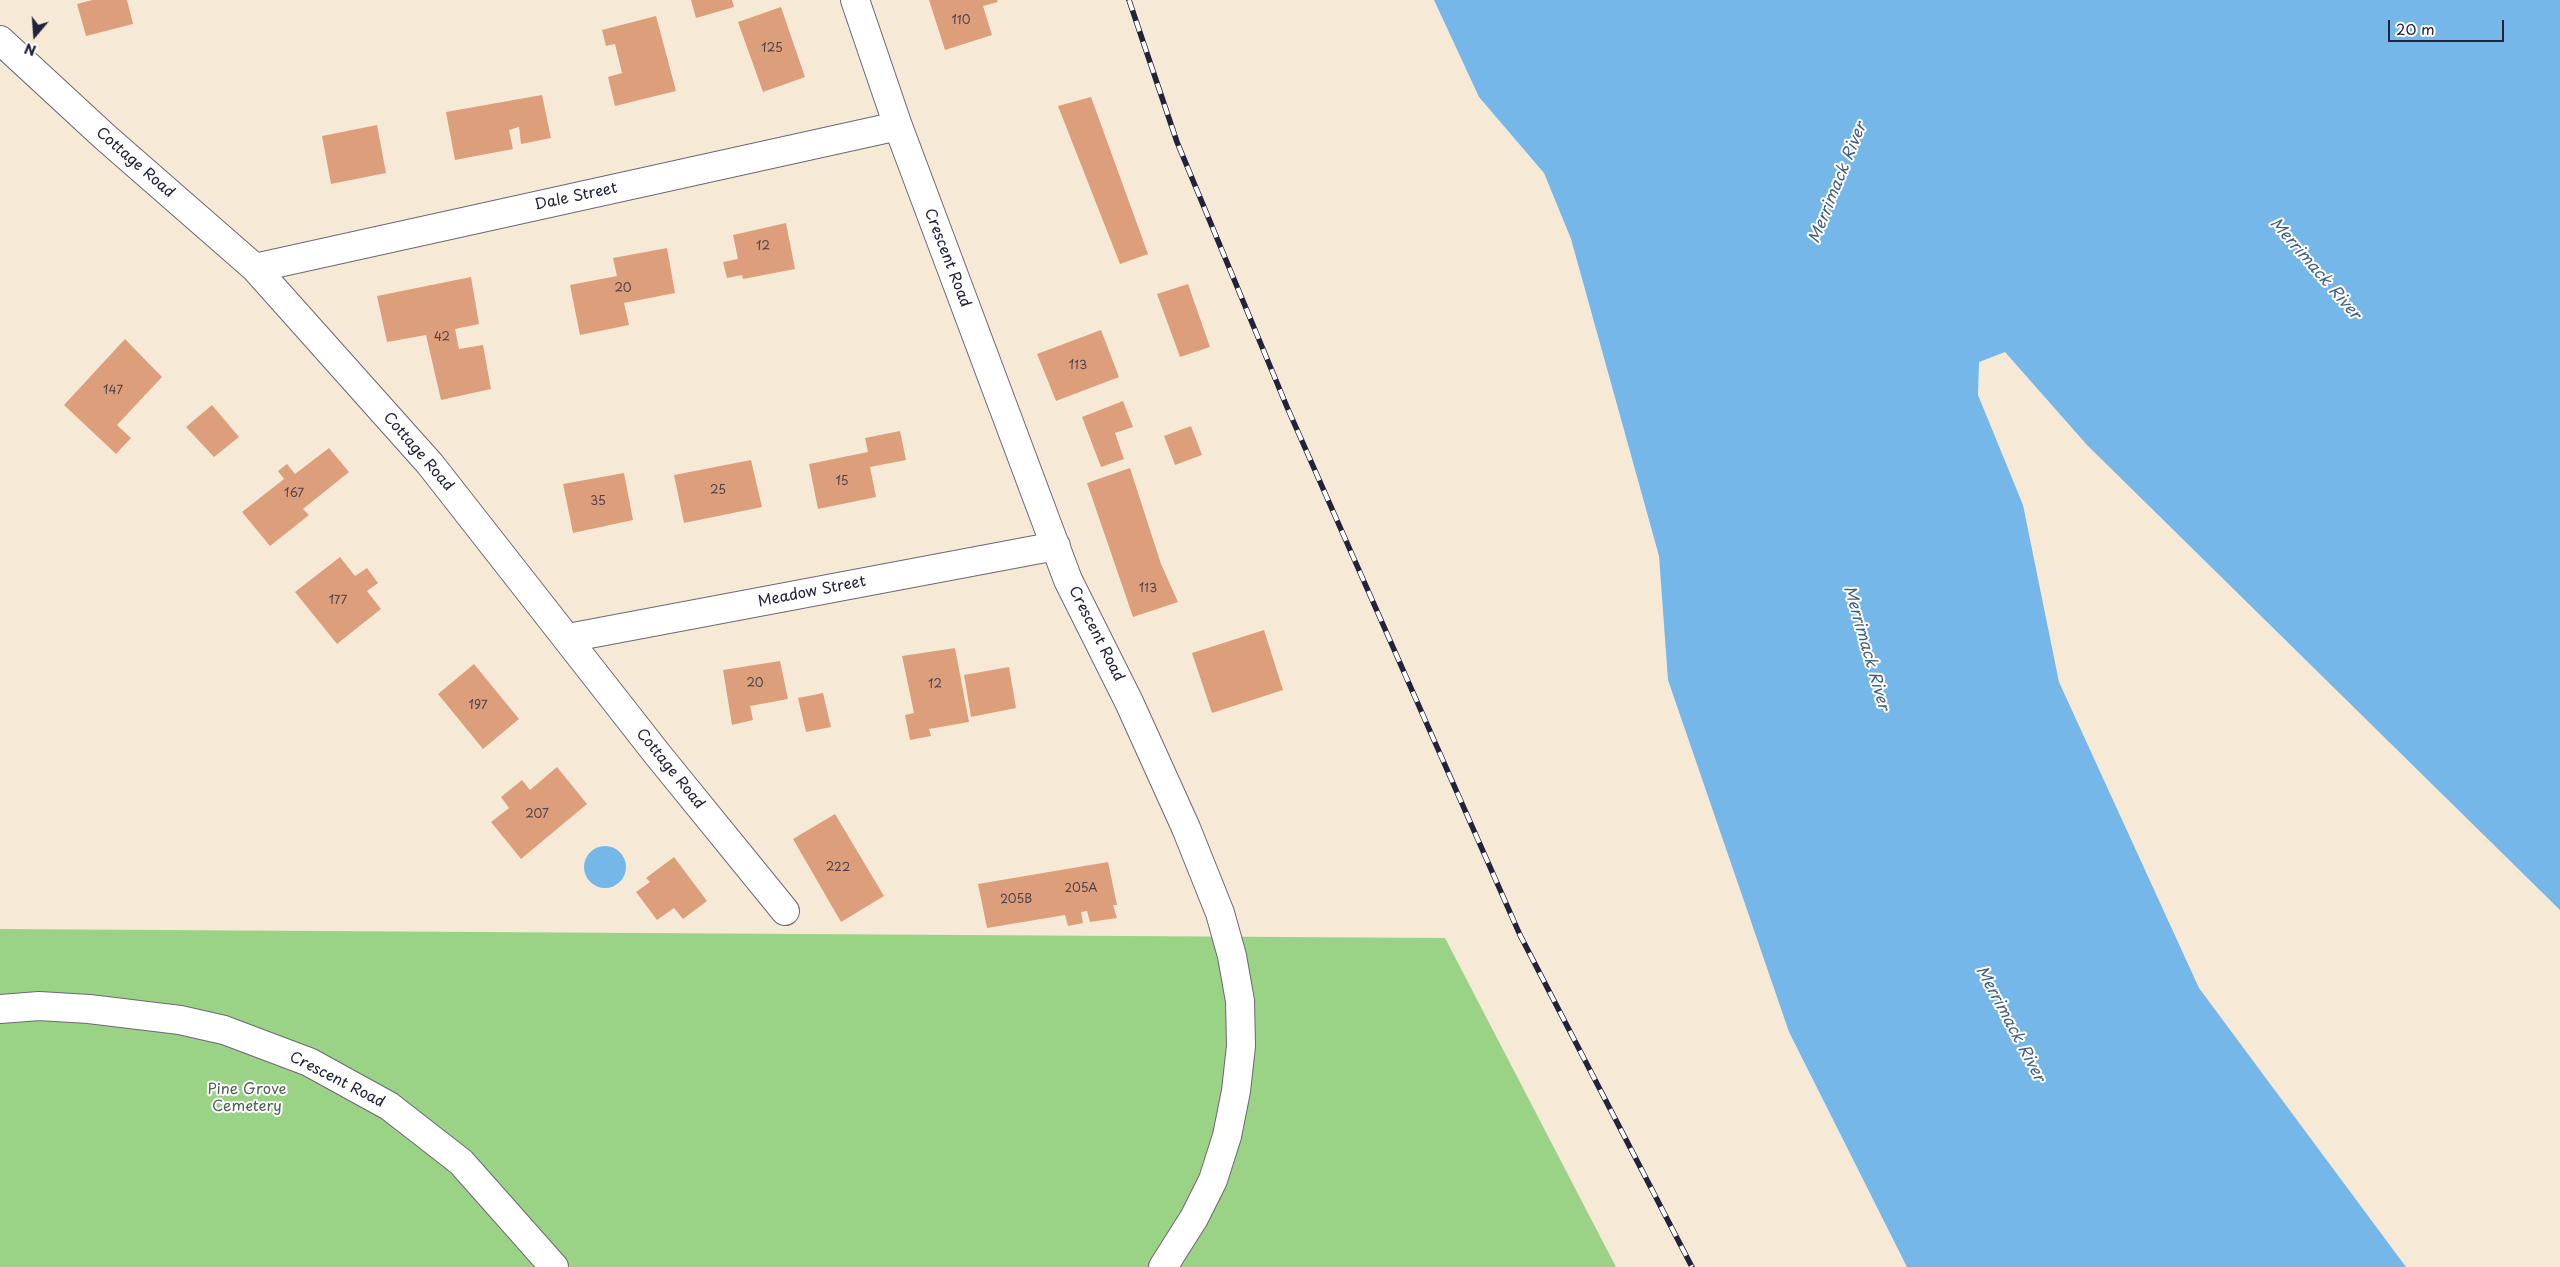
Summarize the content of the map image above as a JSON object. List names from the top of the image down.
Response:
{
  "streets": {
    "street": [
      "Cottage Road",
      "Dale Street",
      "Crescent Road",
      "Meadow Street"
    ]
  },
  "crossings": [
    ["Cottage Road", "Dale Street"],
    ["Cottage Road", "Meadow Street"],
    ["Dale Street", "Crescent Road"],
    ["Crescent Road", "Meadow Street"]
  ],
  "water": ["Merrimack River"],
  "parks": ["Pine Grove Cemetery"],
  "house_numbers": [
    "110",
    "125",
    "12",
    "20",
    "42",
    "113",
    "147",
    "15",
    "25",
    "167",
    "35",
    "113",
    "177",
    "20",
    "12",
    "197",
    "207",
    "222",
    "205A",
    "205B"
  ],
  "scale_bar": "20 m",
  "north": "bottom"
}
